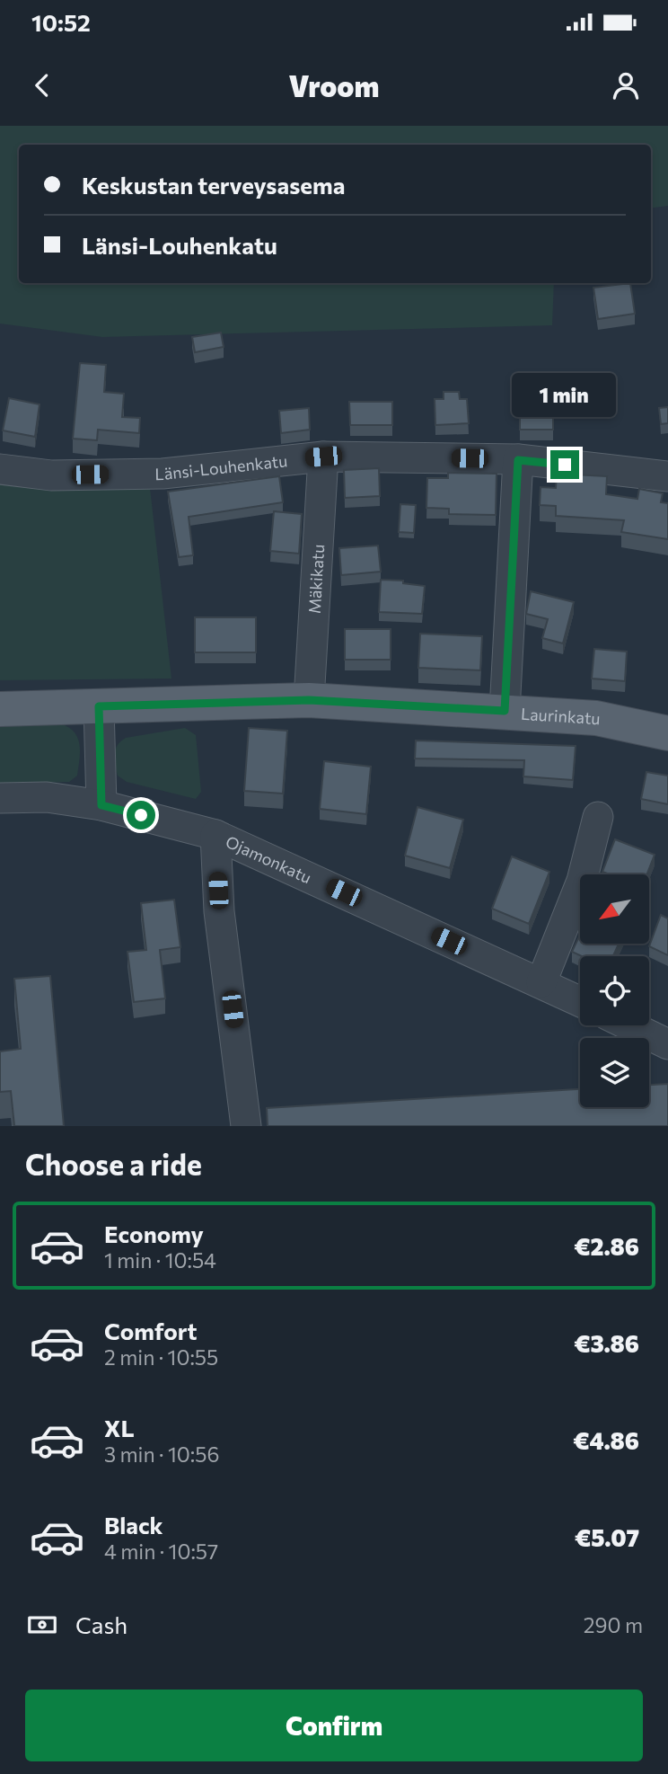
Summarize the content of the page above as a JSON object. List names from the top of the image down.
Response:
{
  "streets": {
    "main road": ["Laurinkatu"],
    "street": ["Länsi-Louhenkatu", "Mäkikatu", "Ojamonkatu"]
  },
  "crossings": [
    ["Länsi-Louhenkatu", "Mäkikatu"],
    ["Mäkikatu", "Laurinkatu"]
  ],
  "north": "bottom left",
  "page": {
    "status": "10:52",
    "header": "Vroom",
    "banner": ["Keskustan terveysasema", "Länsi-Louhenkatu"],
    "bubble": "1 min",
    "heading": "Choose a ride",
    "list": [
      {
        "name": "Economy",
        "note": "1 min · 10:54",
        "value": "€2.86"
      },
      {
        "name": "Comfort",
        "note": "2 min · 10:55",
        "value": "€3.86"
      },
      {
        "name": "XL",
        "note": "3 min · 10:56",
        "value": "€4.86"
      },
      {
        "name": "Black",
        "note": "4 min · 10:57",
        "value": "€5.07"
      }
    ],
    "pay": ["Cash", "290 m"],
    "buttons": "Confirm"
  }
}
